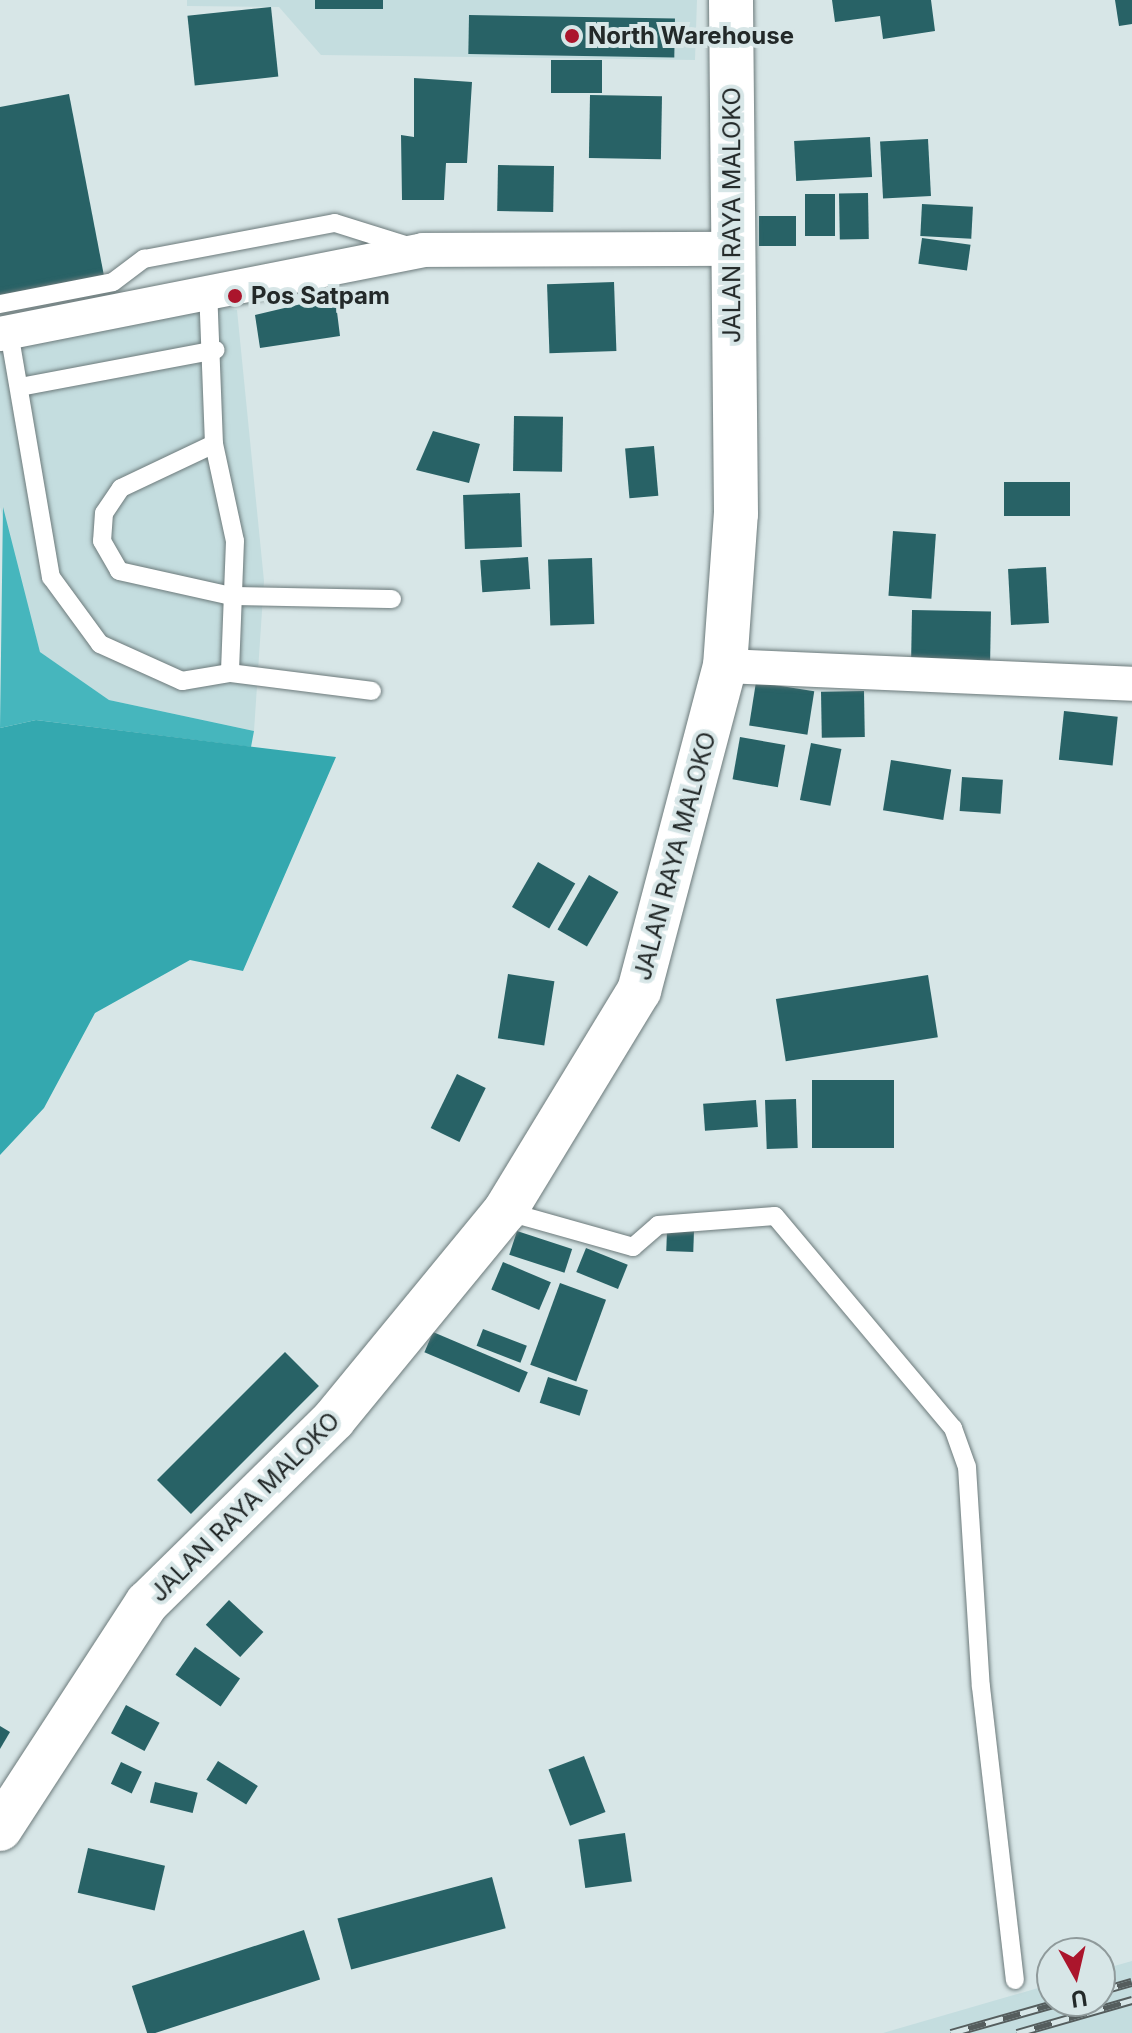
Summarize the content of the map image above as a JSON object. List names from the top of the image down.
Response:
{
  "streets": {
    "street": ["JALAN RAYA MALOKO"]
  },
  "places": ["North Warehouse", "Pos Satpam"],
  "north": "bottom"
}
